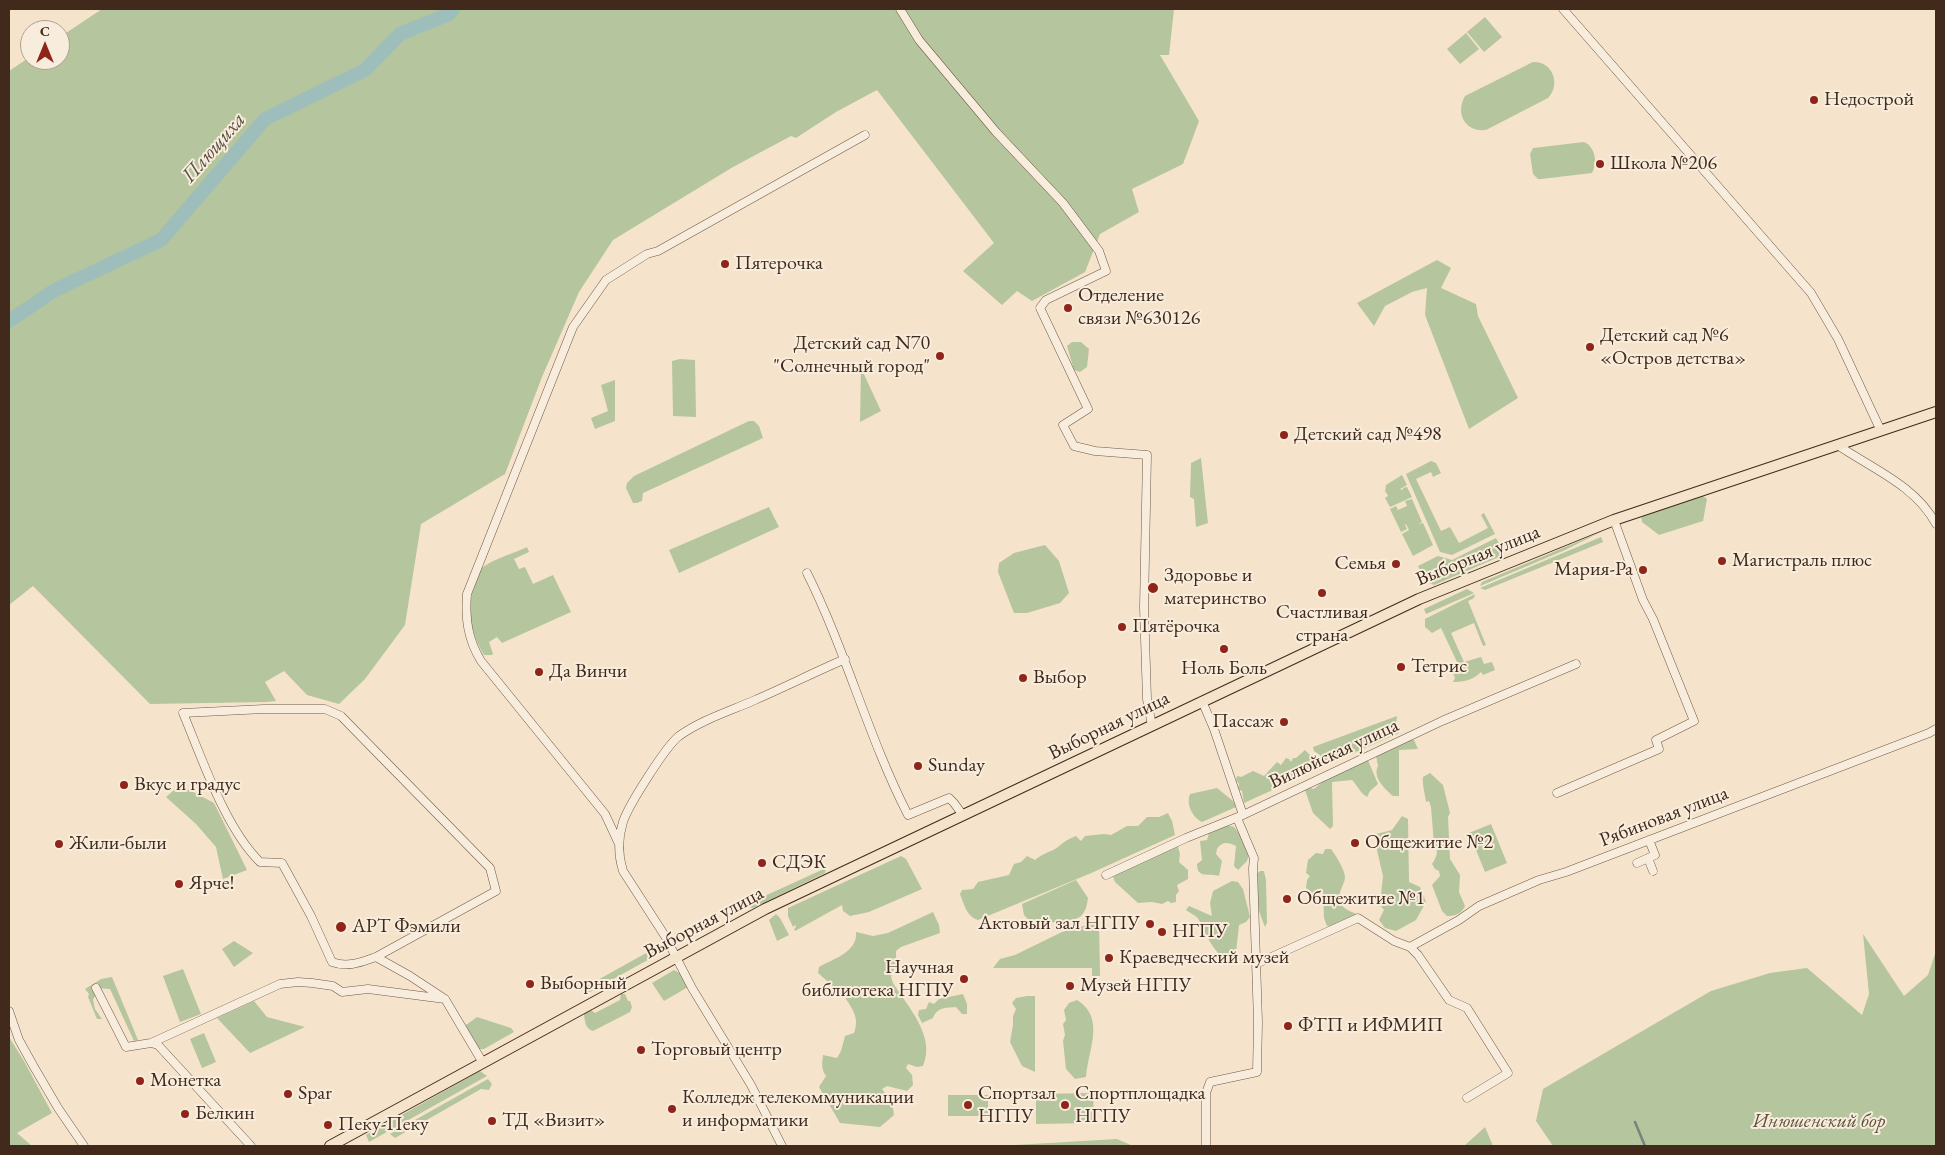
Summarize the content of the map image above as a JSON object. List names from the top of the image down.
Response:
{
  "streets": {
    "main road": ["Выборная улица"],
    "street": ["Вилюйская улица", "Рябиновая улица"]
  },
  "water": ["Плющиха"],
  "parks": ["Инюшенский бор"],
  "places": [
    "Недострой",
    "Школа №206",
    "Пятерочка",
    "Отделение связи №630126",
    "Детский сад №6 «Остров детства»",
    "Детский сад N70 \"Солнечный город\"",
    "Детский сад №498",
    "Магистраль плюс",
    "Семья",
    "Мария-Ра",
    "Здоровье и материнство",
    "Счастливая страна",
    "Пятёрочка",
    "Ноль Боль",
    "Тетрис",
    "Да Винчи",
    "Выбор",
    "Пассаж",
    "Sunday",
    "Вкус и градус",
    "Общежитие №2",
    "Жили-были",
    "СДЭК",
    "Ярче!",
    "Общежитие №1",
    "Актовый зал НГПУ",
    "АРТ Фэмили",
    "НГПУ",
    "Краеведческий музей",
    "Научная библиотека НГПУ",
    "Выборный",
    "Музей НГПУ",
    "ФТП и ИФМИП",
    "Торговый центр",
    "Монетка",
    "Spar",
    "Спортзал НГПУ",
    "Спортплощадка НГПУ",
    "Колледж телекоммуникации и информатики",
    "Белкин",
    "ТД «Визит»",
    "Пеку-Пеку"
  ],
  "north": "top"
}
